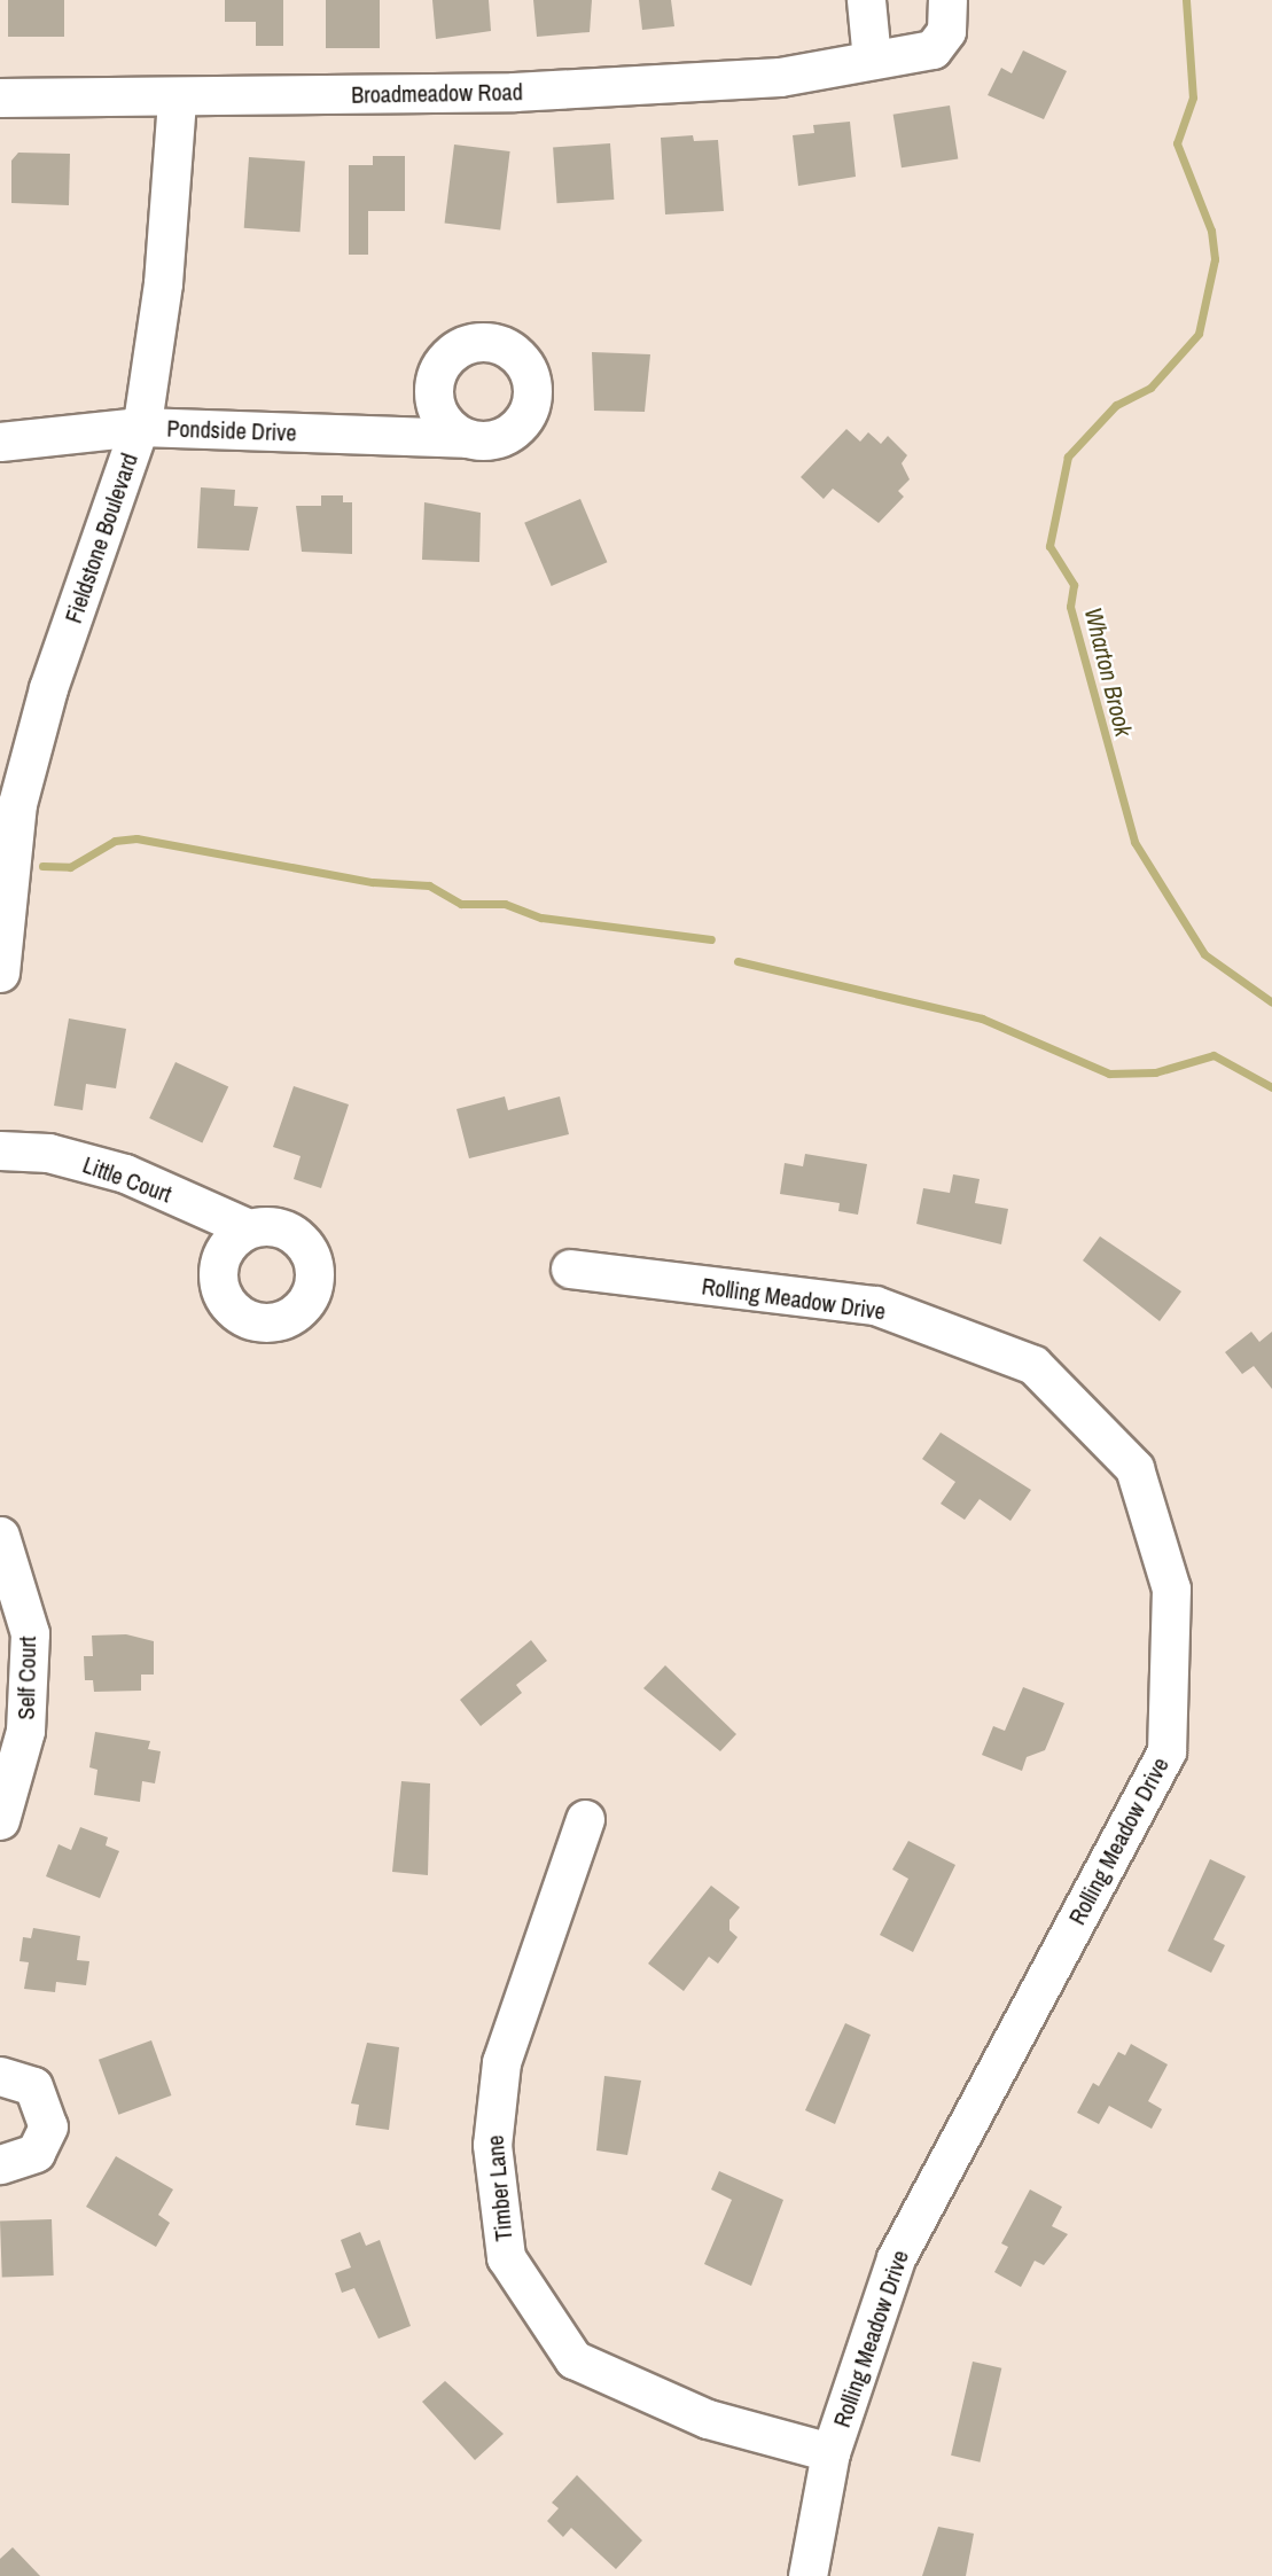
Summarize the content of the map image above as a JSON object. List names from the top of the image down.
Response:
{
  "streets": {
    "street": [
      "Broadmeadow Road",
      "Pondside Drive",
      "Fieldstone Boulevard",
      "Little Court",
      "Rolling Meadow Drive",
      "Self Court",
      "Timber Lane"
    ]
  },
  "crossings": [
    ["Broadmeadow Road", "Fieldstone Boulevard"],
    ["Pondside Drive", "Fieldstone Boulevard"],
    ["Rolling Meadow Drive", "Timber Lane"]
  ],
  "water": ["Wharton Brook"]
}
